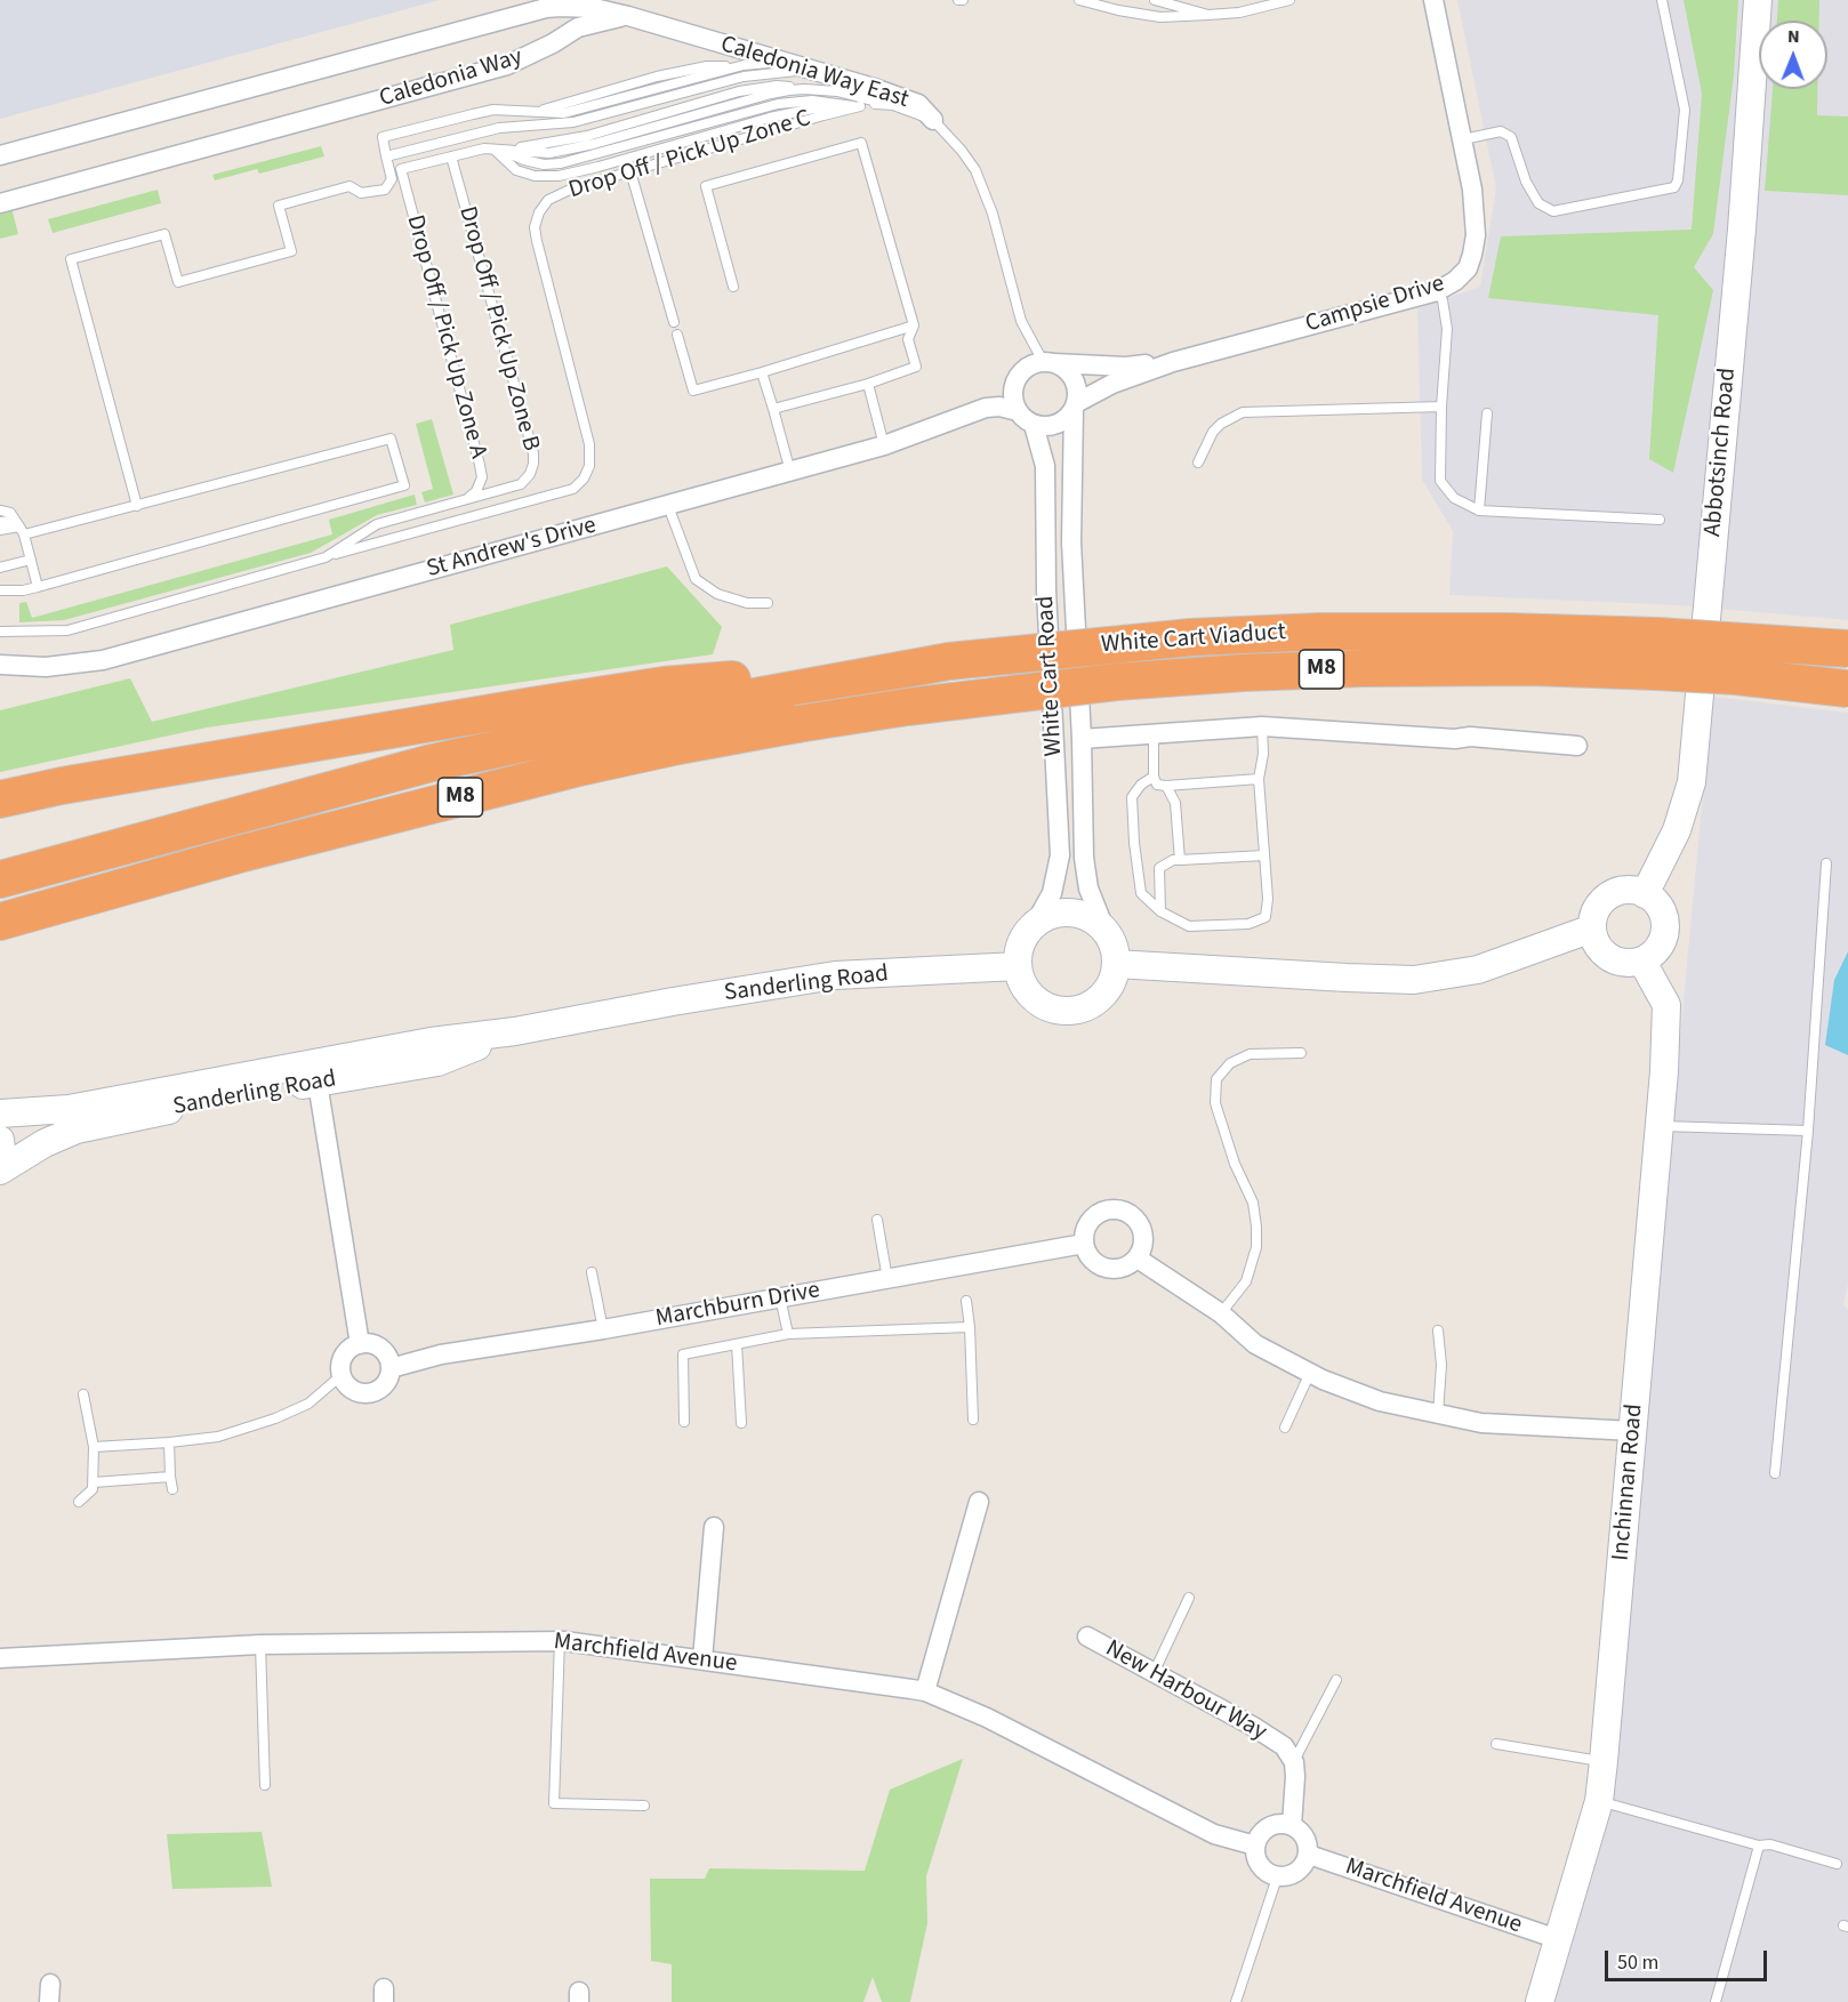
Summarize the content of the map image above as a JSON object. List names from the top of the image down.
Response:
{
  "streets": {
    "highway": ["White Cart Viaduct", "M8"],
    "street": [
      "Caledonia Way East",
      "Caledonia Way",
      "Campsie Drive",
      "Abbotsinch Road",
      "St Andrew's Drive",
      "White Cart Road",
      "Sanderling Road",
      "Marchburn Drive",
      "Inchinnan Road",
      "Marchfield Avenue",
      "New Harbour Way"
    ],
    "lane": ["Drop Off / Pick Up Zone C", "Drop Off / Pick Up Zone B", "Drop Off / Pick Up Zone A"]
  },
  "crossings": [
    ["Caledonia Way East", "Caledonia Way"],
    ["Caledonia Way East", "Campsie Drive"],
    ["Caledonia Way East", "St Andrew's Drive"],
    ["Caledonia Way East", "White Cart Road"],
    ["Campsie Drive", "St Andrew's Drive"],
    ["Campsie Drive", "White Cart Road"],
    ["Drop Off / Pick Up Zone B", "Drop Off / Pick Up Zone A"],
    ["Abbotsinch Road", "Inchinnan Road"],
    ["St Andrew's Drive", "White Cart Road"],
    ["White Cart Viaduct", "M8"],
    ["White Cart Road", "Sanderling Road"],
    ["Inchinnan Road", "Marchfield Avenue"]
  ],
  "scale_bar": "50 m",
  "north": "top"
}
